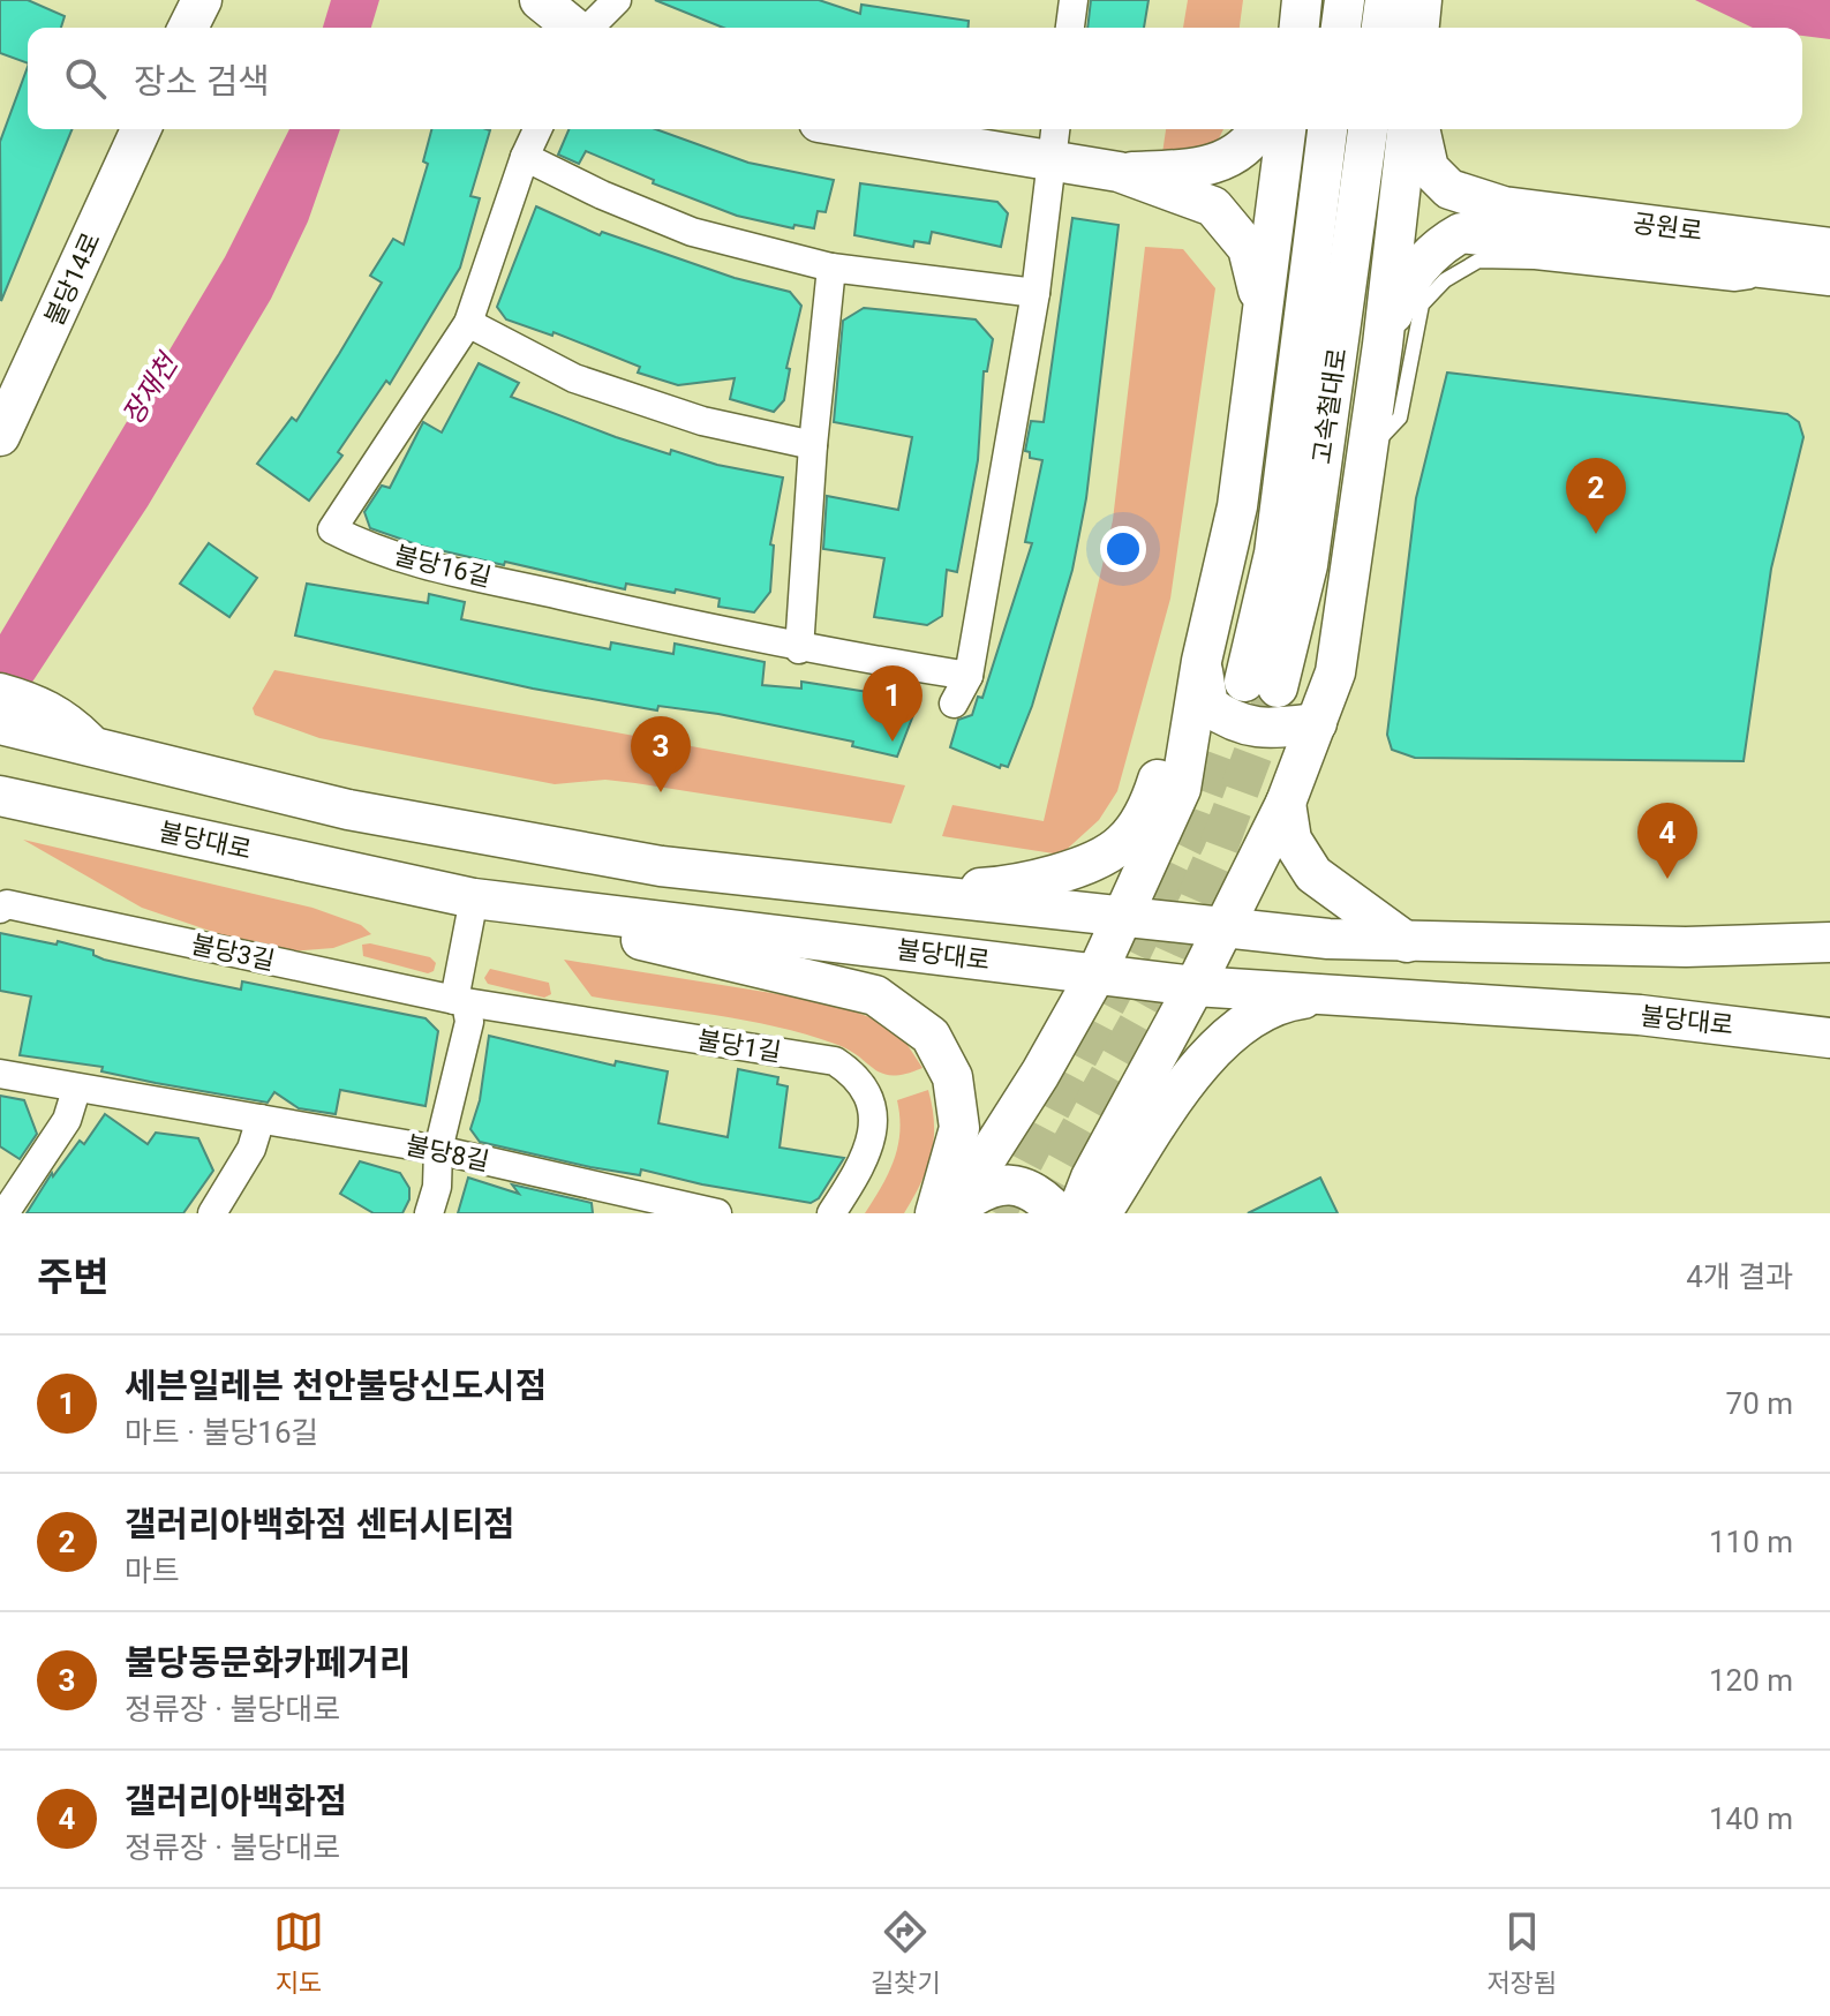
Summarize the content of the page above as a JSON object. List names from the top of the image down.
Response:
{
  "streets": {
    "main road": [
      "공원로",
      "불당14로",
      "고속철대로",
      "불당대로"
    ],
    "street": [
      "불당16길",
      "불당3길",
      "불당1길",
      "불당8길"
    ]
  },
  "crossings": [
    ["불당3길", "불당1길"]
  ],
  "water": ["장재천"],
  "page": {
    "search": "장소 검색",
    "pins": [
      "2",
      "1",
      "3",
      "4"
    ],
    "heading": ["주변", "4개 결과"],
    "list": [
      {
        "mark": "1",
        "name": "세븐일레븐 천안불당신도시점",
        "note": "마트 · 불당16길",
        "value": "70 m"
      },
      {
        "mark": "2",
        "name": "갤러리아백화점 센터시티점",
        "note": "마트",
        "value": "110 m"
      },
      {
        "mark": "3",
        "name": "불당동문화카페거리",
        "note": "정류장 · 불당대로",
        "value": "120 m"
      },
      {
        "mark": "4",
        "name": "갤러리아백화점",
        "note": "정류장 · 불당대로",
        "value": "140 m"
      }
    ],
    "nav": ["지도", "길찾기", "저장됨"]
  }
}
